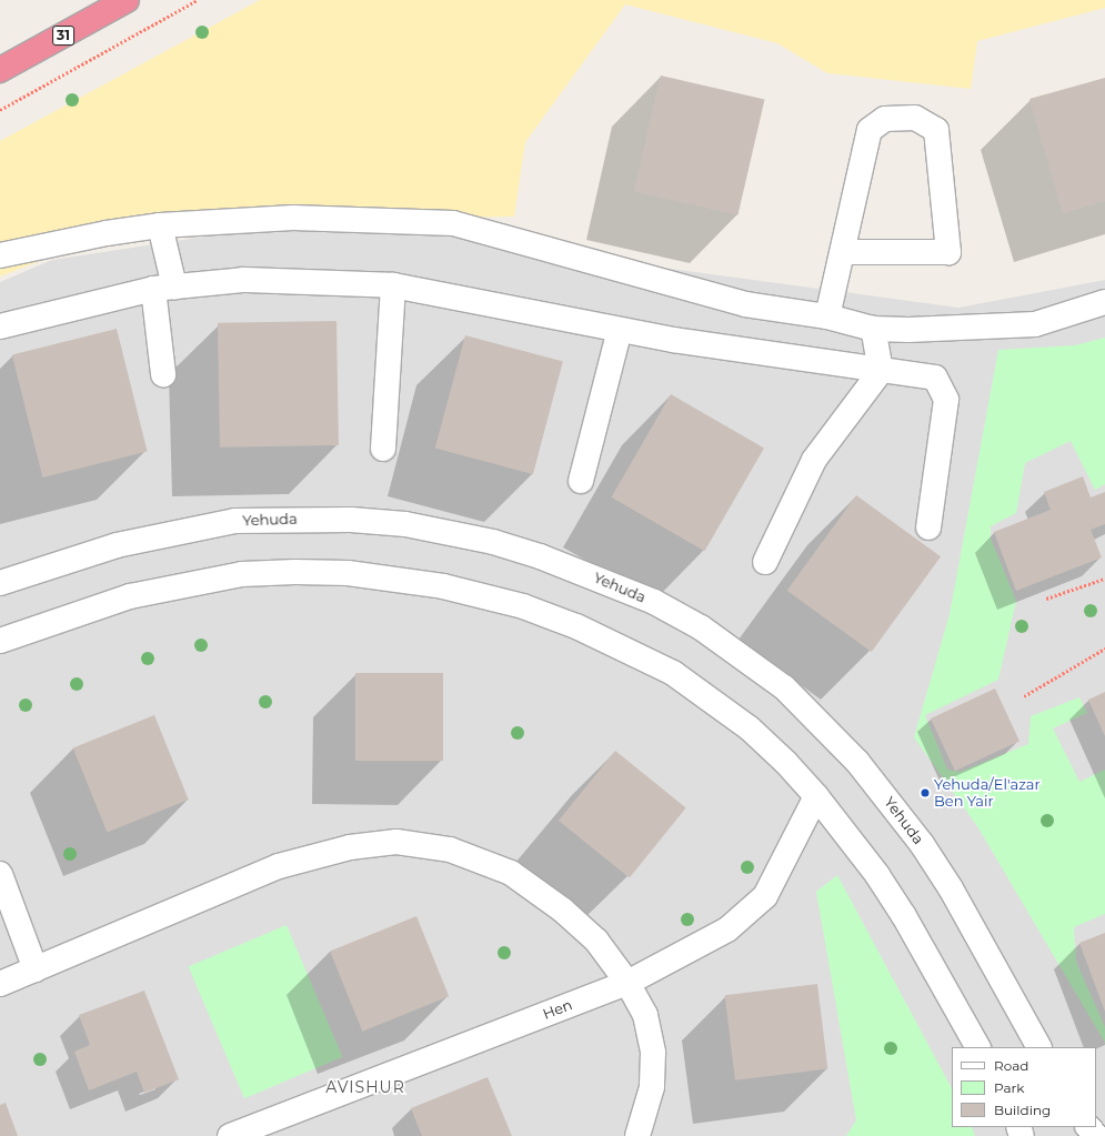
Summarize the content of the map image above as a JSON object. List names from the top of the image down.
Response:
{
  "streets": {
    "highway": ["31"],
    "street": ["Yehuda", "Hen"]
  },
  "districts": ["AVISHUR"],
  "places": ["Yehuda/El'azar Ben Yair"],
  "legend": ["Road", "Park", "Building"]
}
